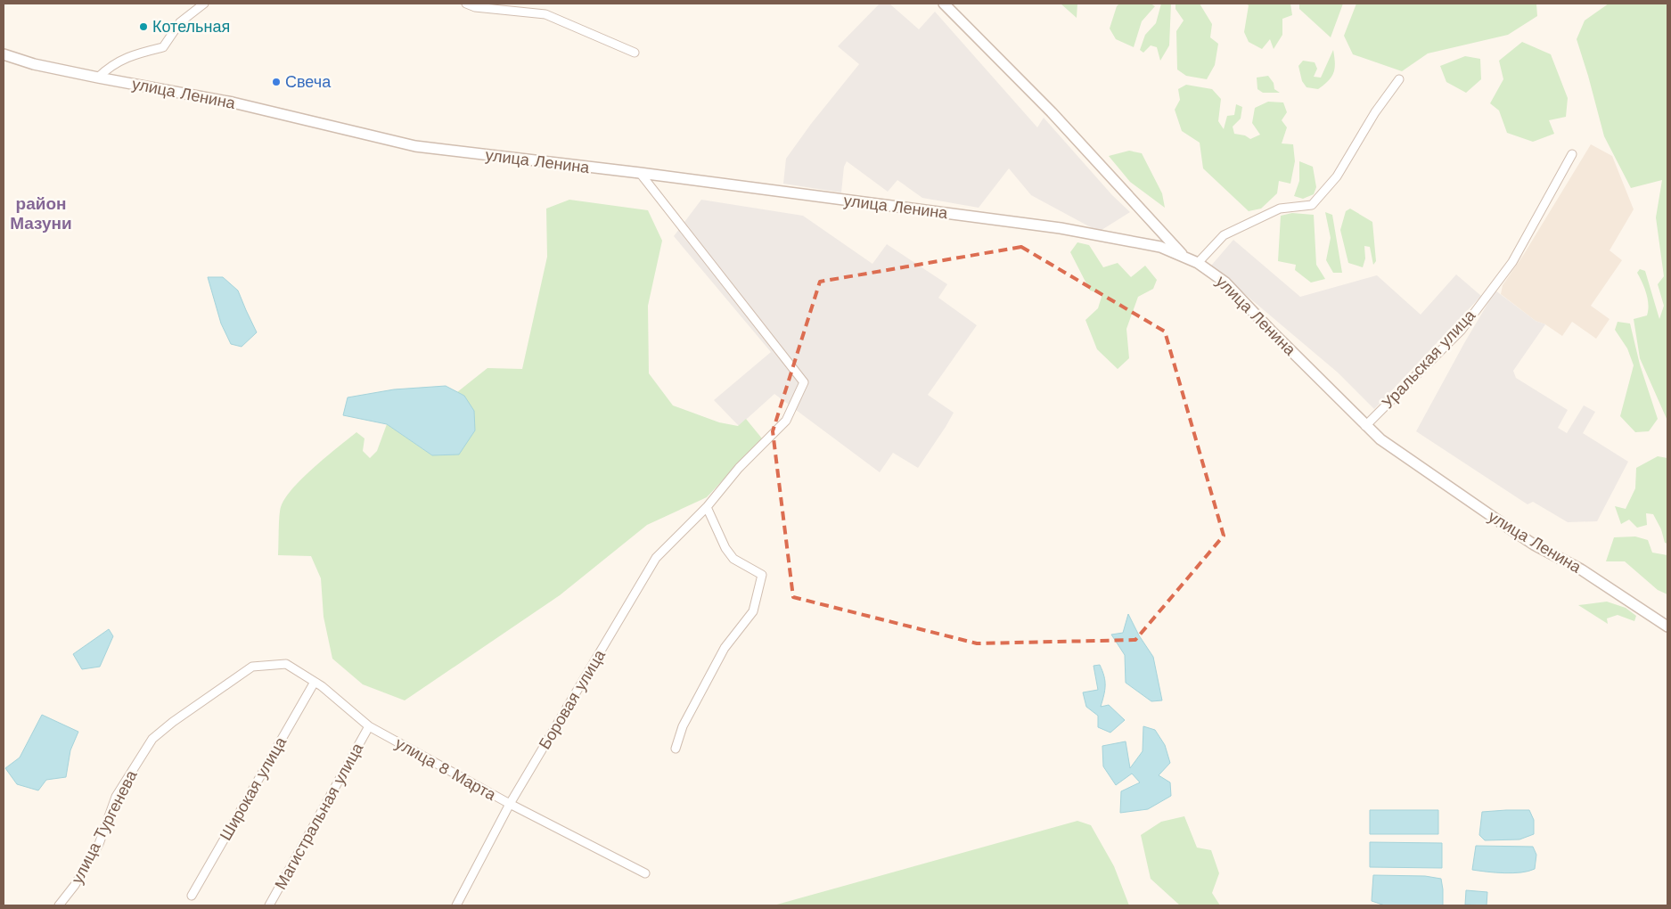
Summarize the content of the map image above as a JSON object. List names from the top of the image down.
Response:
{
  "streets": {
    "street": [
      "улица Ленина",
      "Уральская улица",
      "Боровая улица",
      "улица 8 Марта",
      "Широкая улица",
      "Магистральная улица",
      "улица Тургенева"
    ]
  },
  "crossings": [
    ["улица Ленина", "Уральская улица"],
    ["улица Ленина", "Боровая улица"],
    ["Боровая улица", "улица 8 Марта"],
    ["улица 8 Марта", "Широкая улица"],
    ["улица 8 Марта", "Магистральная улица"],
    ["улица 8 Марта", "улица Тургенева"]
  ],
  "districts": ["район Мазуни"],
  "places": ["Котельная", "Свеча"]
}
